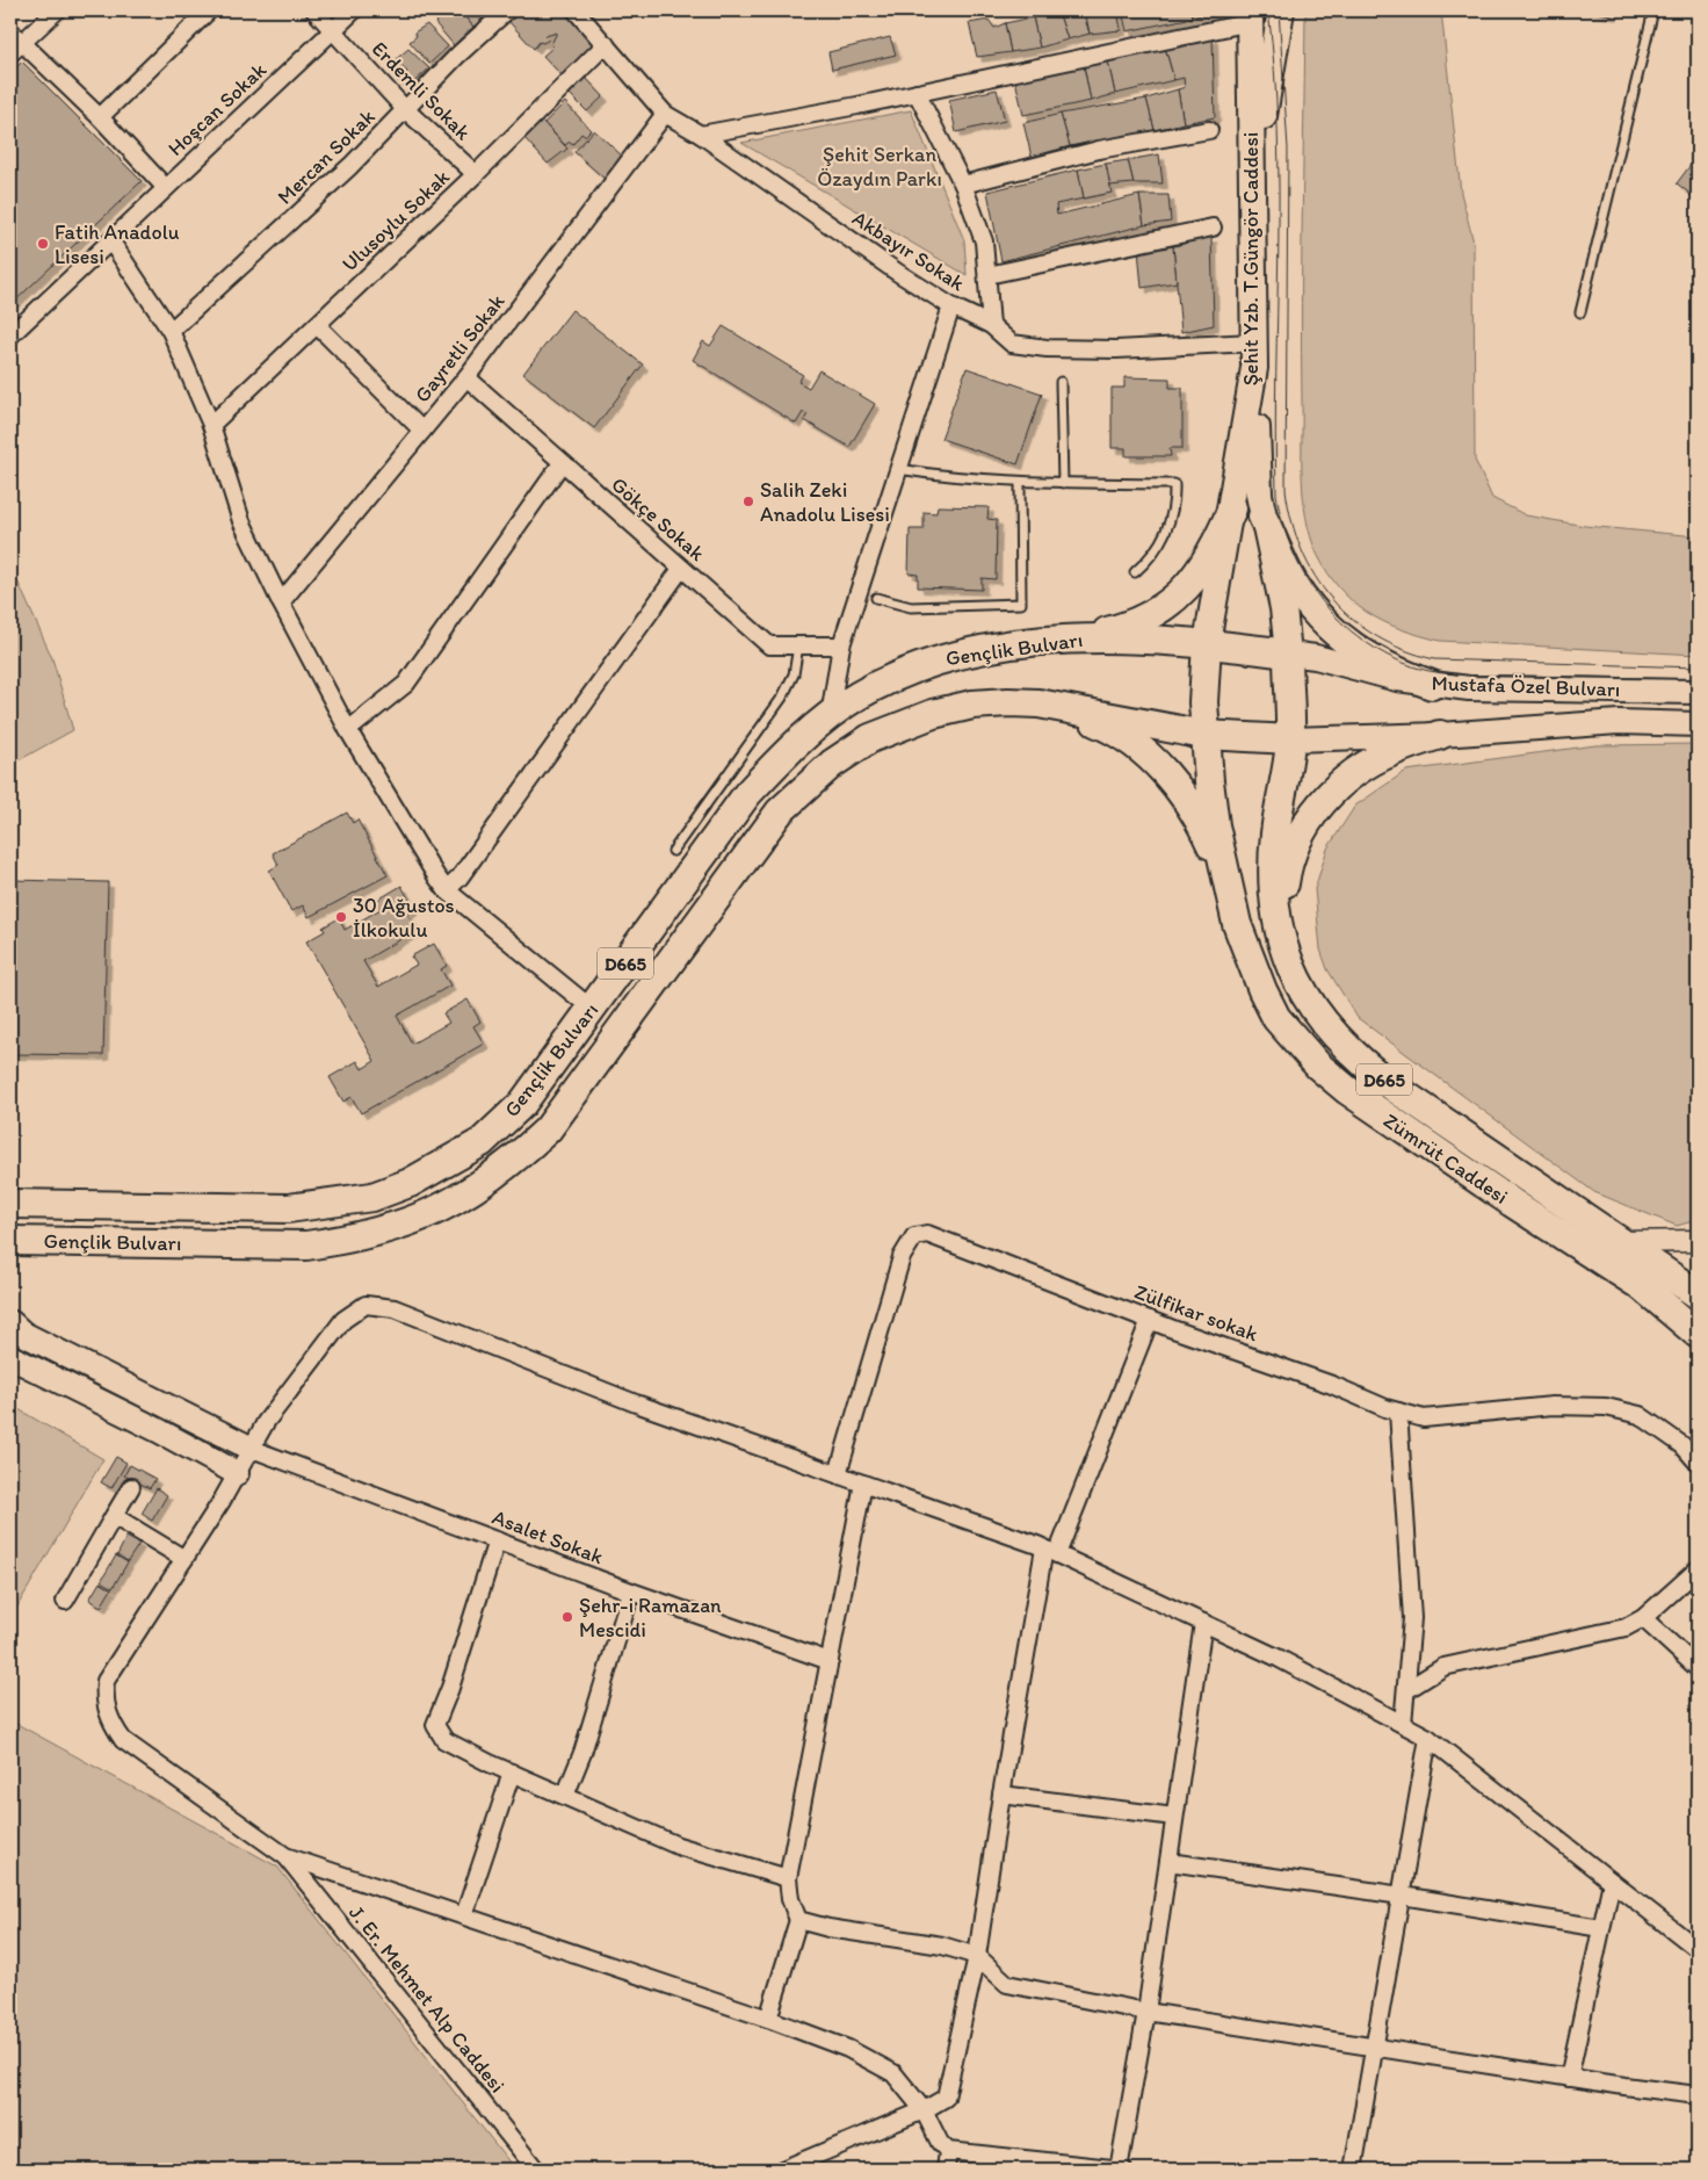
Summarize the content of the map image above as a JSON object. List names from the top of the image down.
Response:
{
  "streets": {
    "highway": ["Gençlik Bulvarı", "D665", "Zümrüt Caddesi"],
    "main road": ["Şehit Yzb. T.Güngör Caddesi", "Mustafa Özel Bulvarı"],
    "street": [
      "Erdemli Sokak",
      "Hoşcan Sokak",
      "Mercan Sokak",
      "Ulusoylu Sokak",
      "Akbayır Sokak",
      "Gayretli Sokak",
      "Gökçe Sokak",
      "Zülfikar sokak",
      "Asalet Sokak",
      "J. Er. Mehmet Alp Caddesi"
    ]
  },
  "crossings": [
    ["Erdemli Sokak", "Hoşcan Sokak"],
    ["Erdemli Sokak", "Mercan Sokak"],
    ["Erdemli Sokak", "Ulusoylu Sokak"],
    ["Ulusoylu Sokak", "Akbayır Sokak"],
    ["Akbayır Sokak", "Şehit Yzb. T.Güngör Caddesi"],
    ["Akbayır Sokak", "Gayretli Sokak"],
    ["Şehit Yzb. T.Güngör Caddesi", "Gençlik Bulvarı"],
    ["Şehit Yzb. T.Güngör Caddesi", "D665"],
    ["Şehit Yzb. T.Güngör Caddesi", "Zümrüt Caddesi"],
    ["Gayretli Sokak", "Gökçe Sokak"],
    ["Gençlik Bulvarı", "D665"],
    ["Gençlik Bulvarı", "Zümrüt Caddesi"],
    ["Mustafa Özel Bulvarı", "D665"],
    ["D665", "Zümrüt Caddesi"]
  ],
  "parks": ["Şehit Serkan Özaydın Parkı"],
  "places": [
    "Fatih Anadolu Lisesi",
    "Salih Zeki Anadolu Lisesi",
    "30 Ağustos İlkokulu",
    "Şehr-i Ramazan Mescidi"
  ]
}
